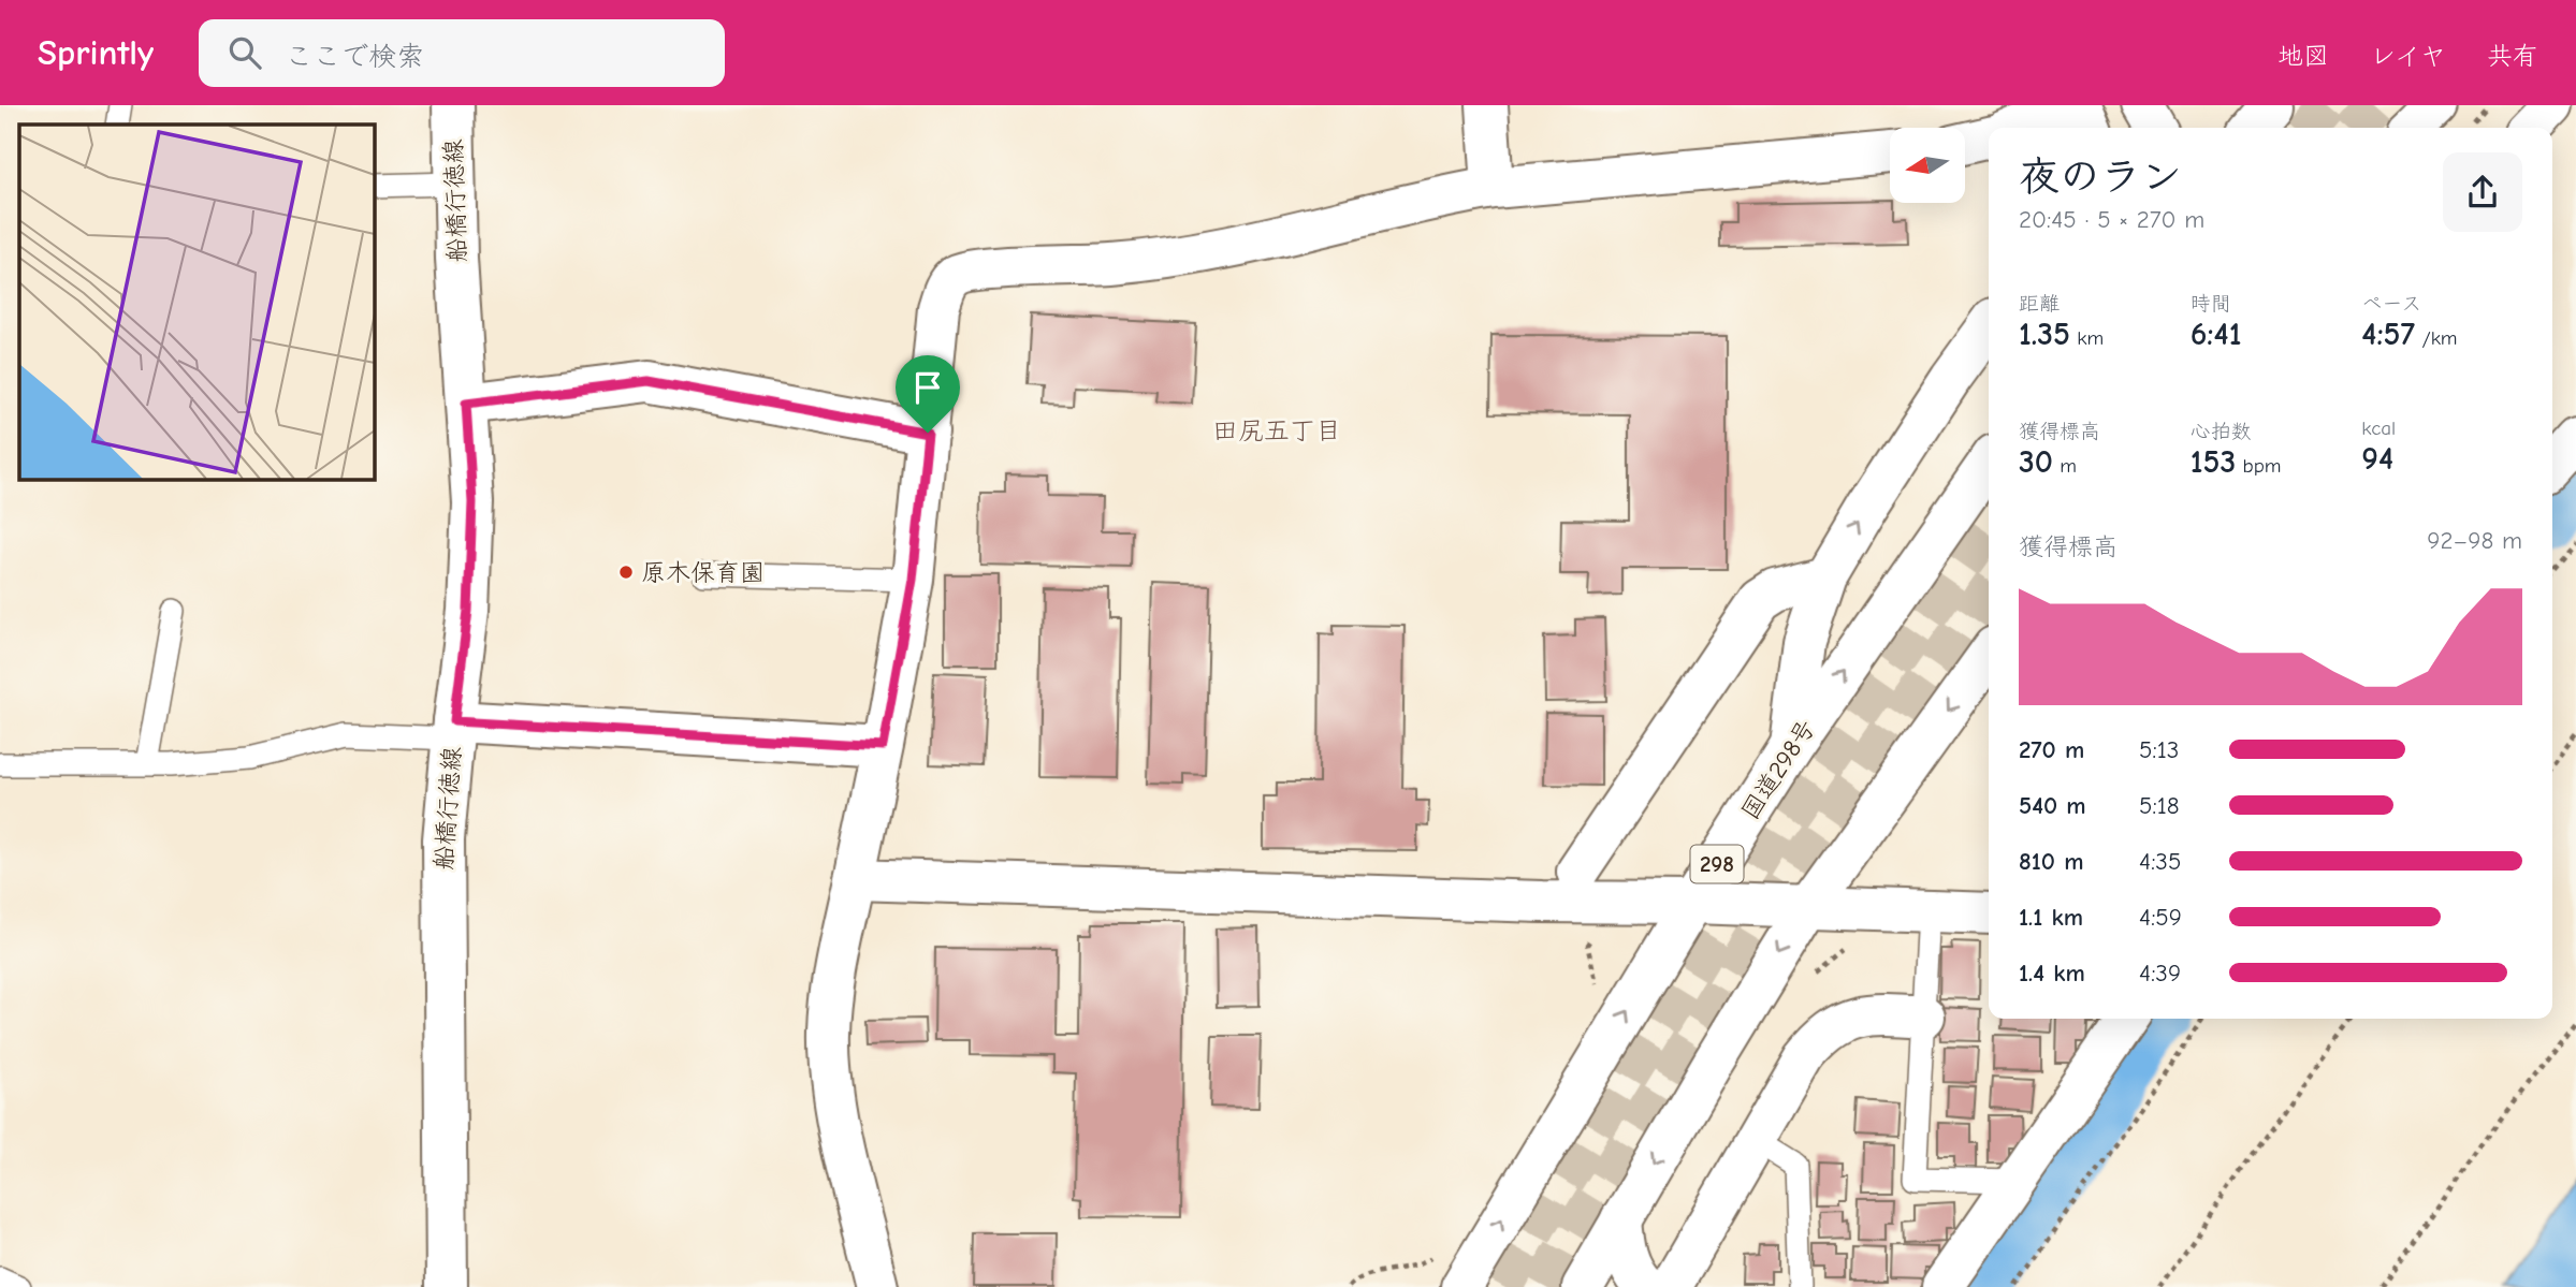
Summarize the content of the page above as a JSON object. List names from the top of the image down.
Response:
{
  "streets": {
    "main road": ["船橋行徳線", "国道298号", "298"]
  },
  "districts": ["田尻五丁目"],
  "places": ["原木保育園"],
  "north": "left",
  "page": {
    "header": "Sprintly",
    "search": "ここで検索",
    "nav": ["地図", "レイヤ", "共有"],
    "heading": ["夜のラン", "20:45 · 5 × 270 m"],
    "stats": [
      ["距離", "1.35 km"],
      ["時間", "6:41"],
      ["ペース", "4:57 /km"],
      ["獲得標高", "30 m"],
      ["心拍数", "153 bpm"],
      ["kcal", "94"]
    ],
    "chart": ["獲得標高", "92–98 m"],
    "list": [
      {
        "name": "270 m",
        "note": "5:13"
      },
      {
        "name": "540 m",
        "note": "5:18"
      },
      {
        "name": "810 m",
        "note": "4:35"
      },
      {
        "name": "1.1 km",
        "note": "4:59"
      },
      {
        "name": "1.4 km",
        "note": "4:39"
      }
    ]
  }
}
